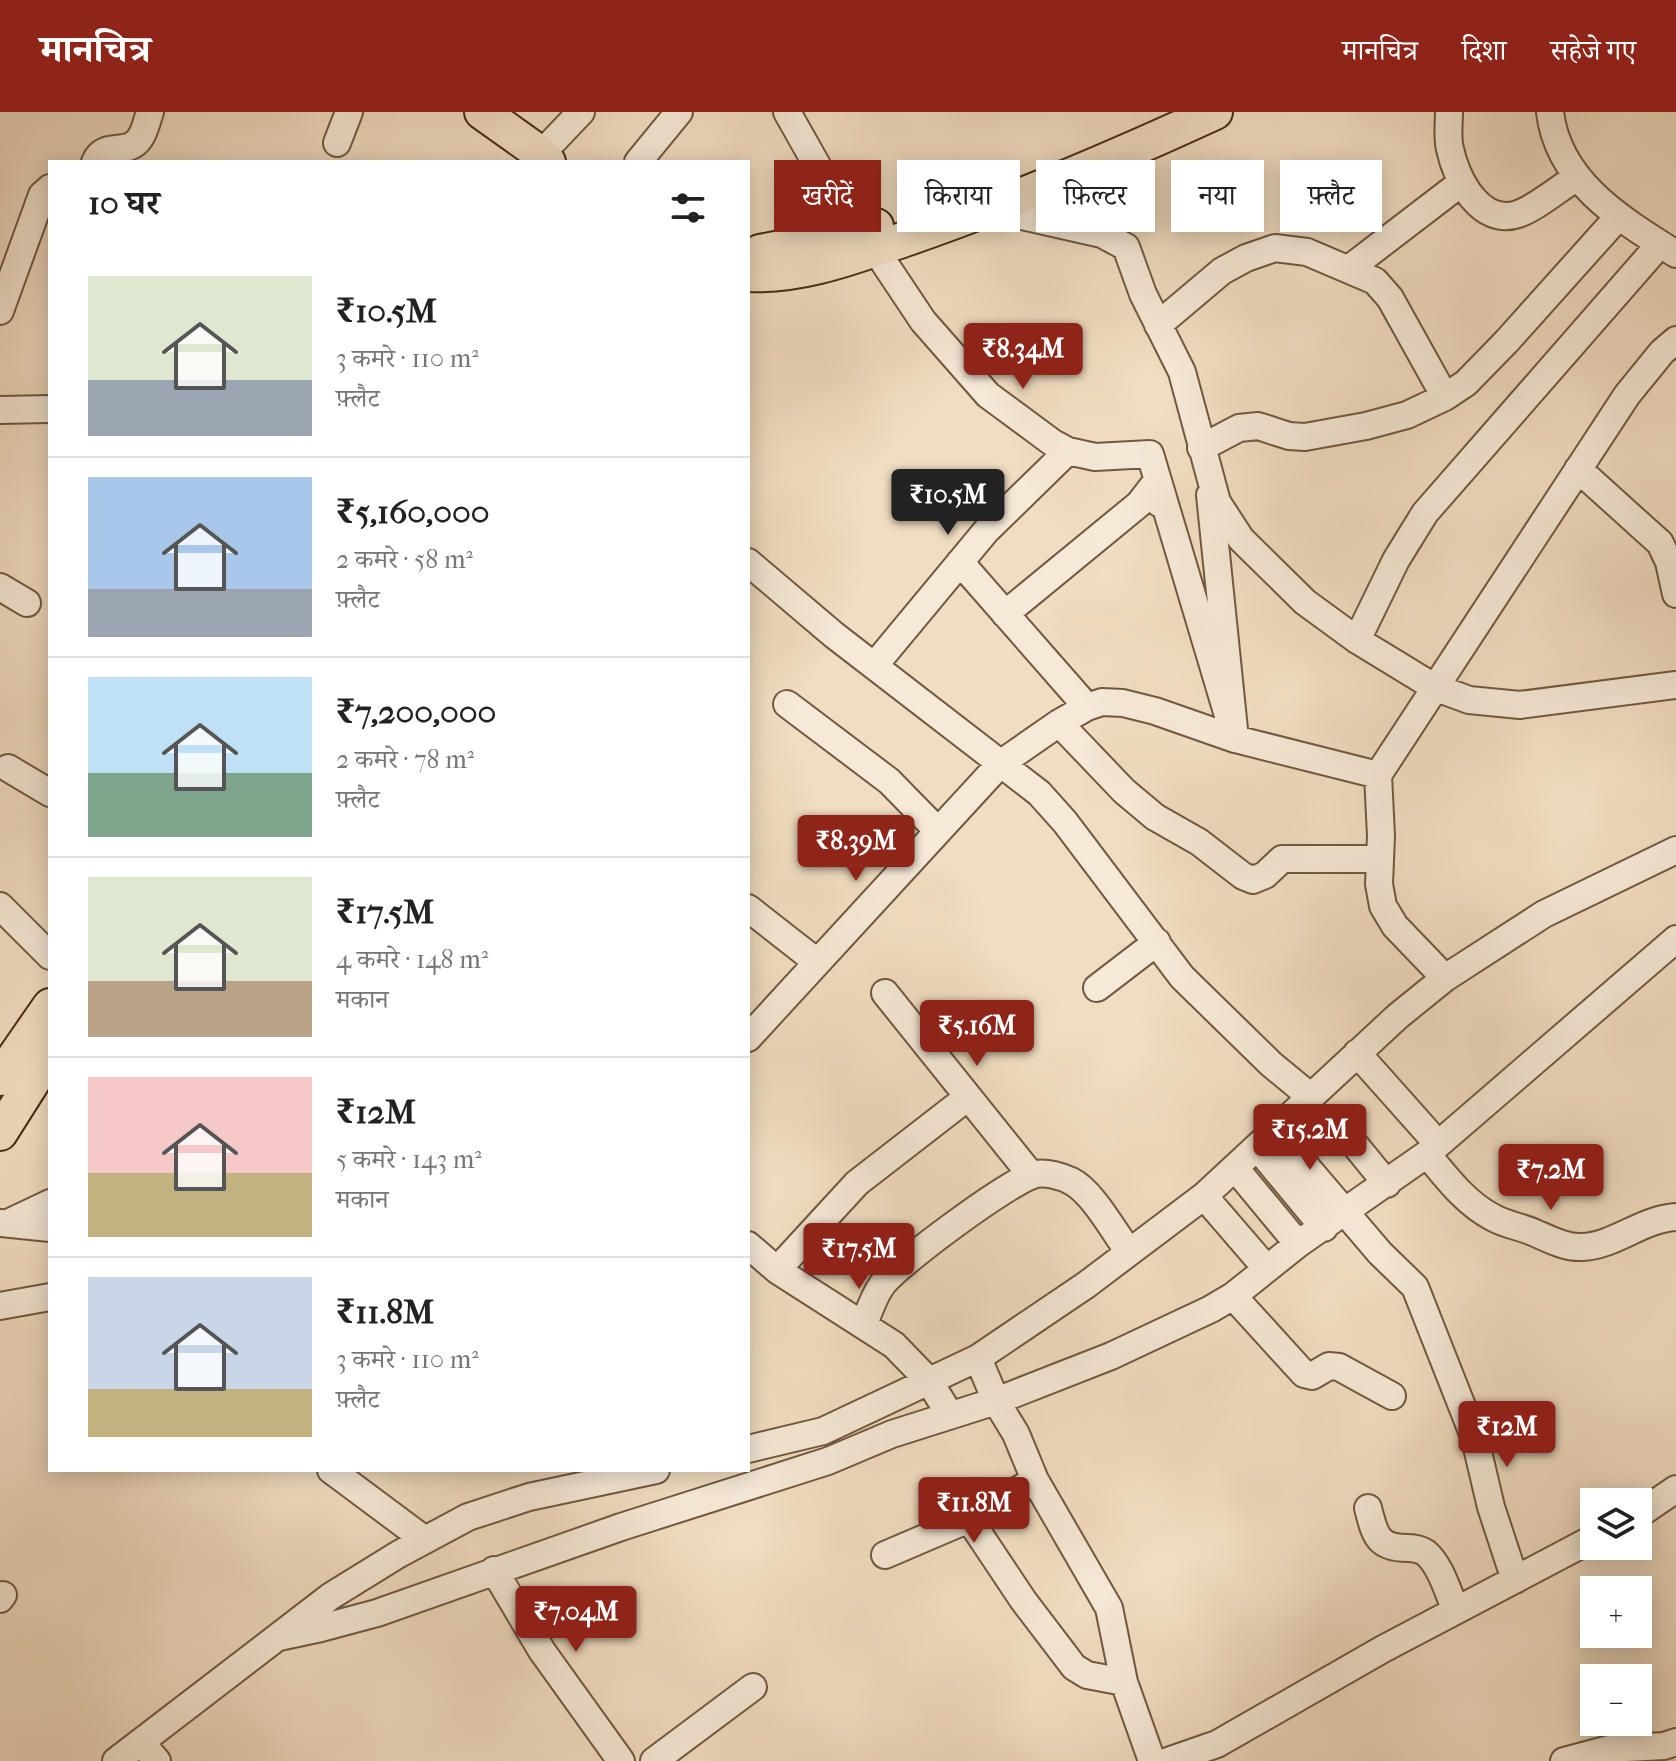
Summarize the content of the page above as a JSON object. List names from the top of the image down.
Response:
{
  "page": {
    "header": "मानचित्र",
    "nav": ["मानचित्र", "दिशा", "सहेजे गए"],
    "chip": [
      "खरीदें",
      "किराया",
      "फ़िल्टर",
      "नया",
      "फ़्लैट"
    ],
    "heading": "10 घर",
    "list": [
      {
        "name": "₹10.5M",
        "note": "3 कमरे · 110 m² · फ़्लैट"
      },
      {
        "name": "₹5,160,000",
        "note": "2 कमरे · 58 m² · फ़्लैट"
      },
      {
        "name": "₹7,200,000",
        "note": "2 कमरे · 78 m² · फ़्लैट"
      },
      {
        "name": "₹17.5M",
        "note": "4 कमरे · 148 m² · मकान"
      },
      {
        "name": "₹12M",
        "note": "5 कमरे · 143 m² · मकान"
      },
      {
        "name": "₹11.8M",
        "note": "3 कमरे · 110 m² · फ़्लैट"
      }
    ],
    "price": [
      "₹8.34M",
      "₹10.5M",
      "₹8.39M",
      "₹5.16M",
      "₹15.2M",
      "₹7.2M",
      "₹17.5M",
      "₹12M",
      "₹11.8M",
      "₹7.04M"
    ],
    "map_buttons": ["+", "−"]
  }
}
